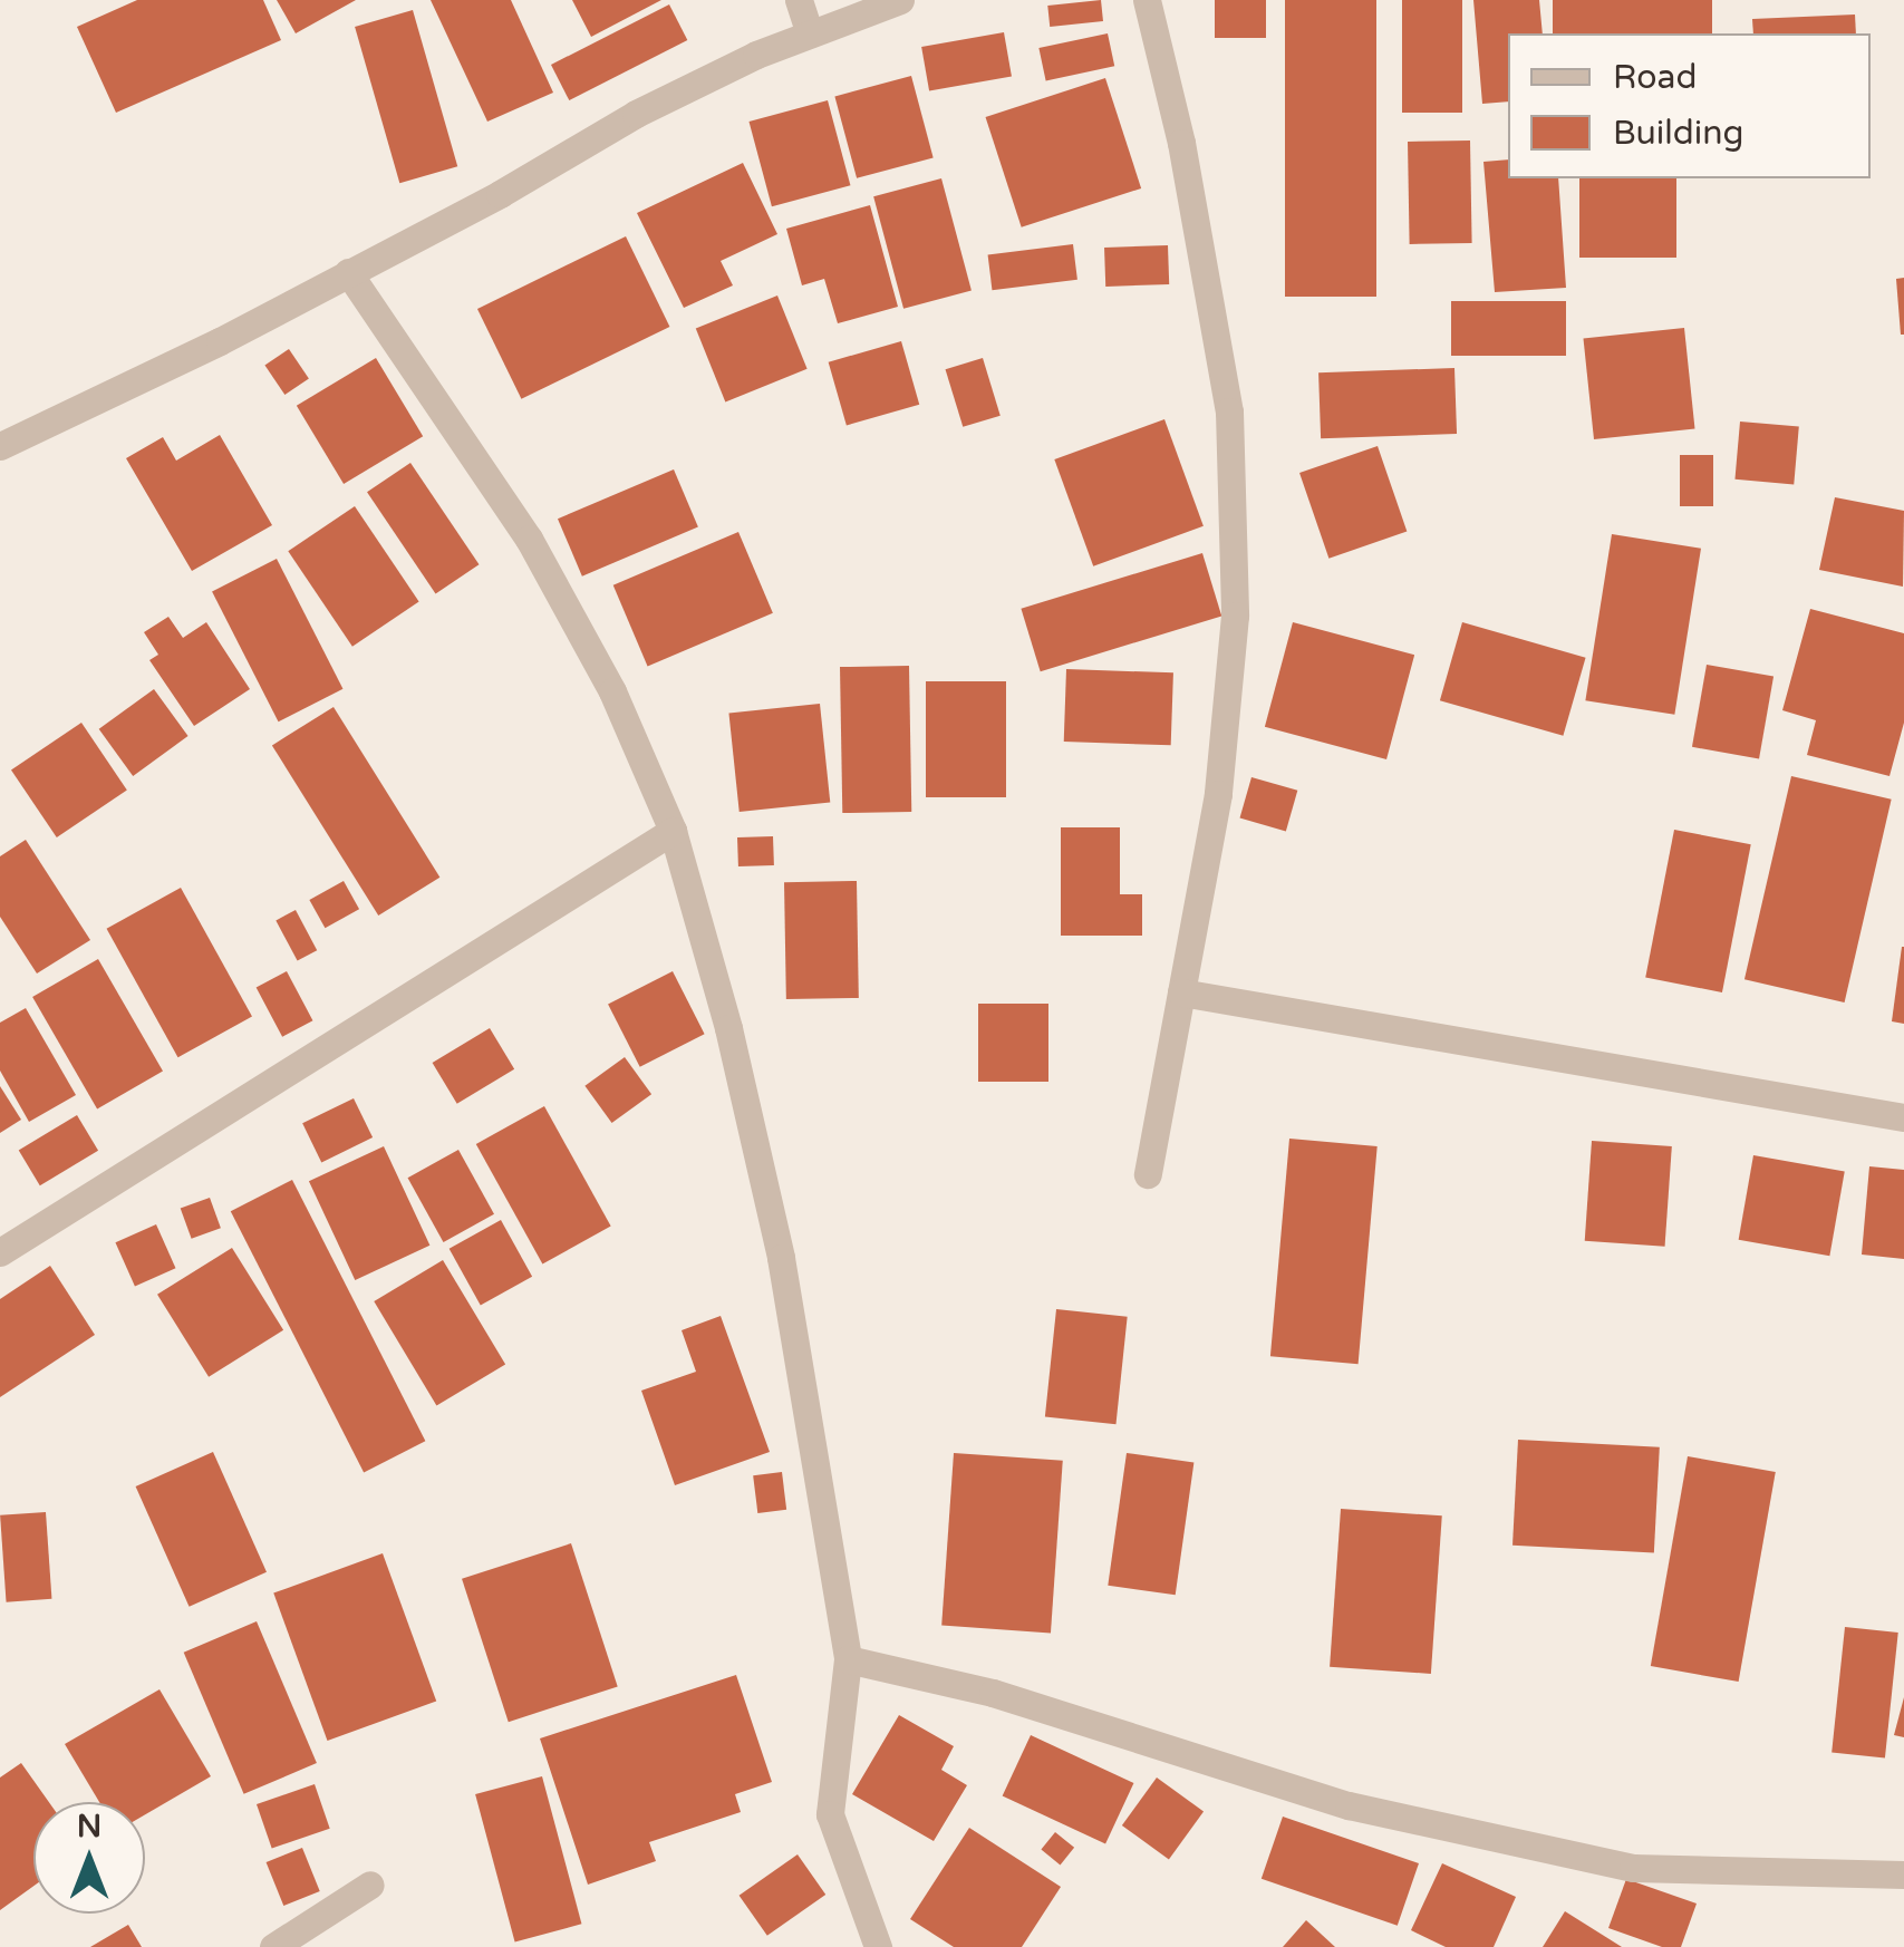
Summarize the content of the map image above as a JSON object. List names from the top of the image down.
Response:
{
  "legend": ["Road", "Building"],
  "north": "top"
}
